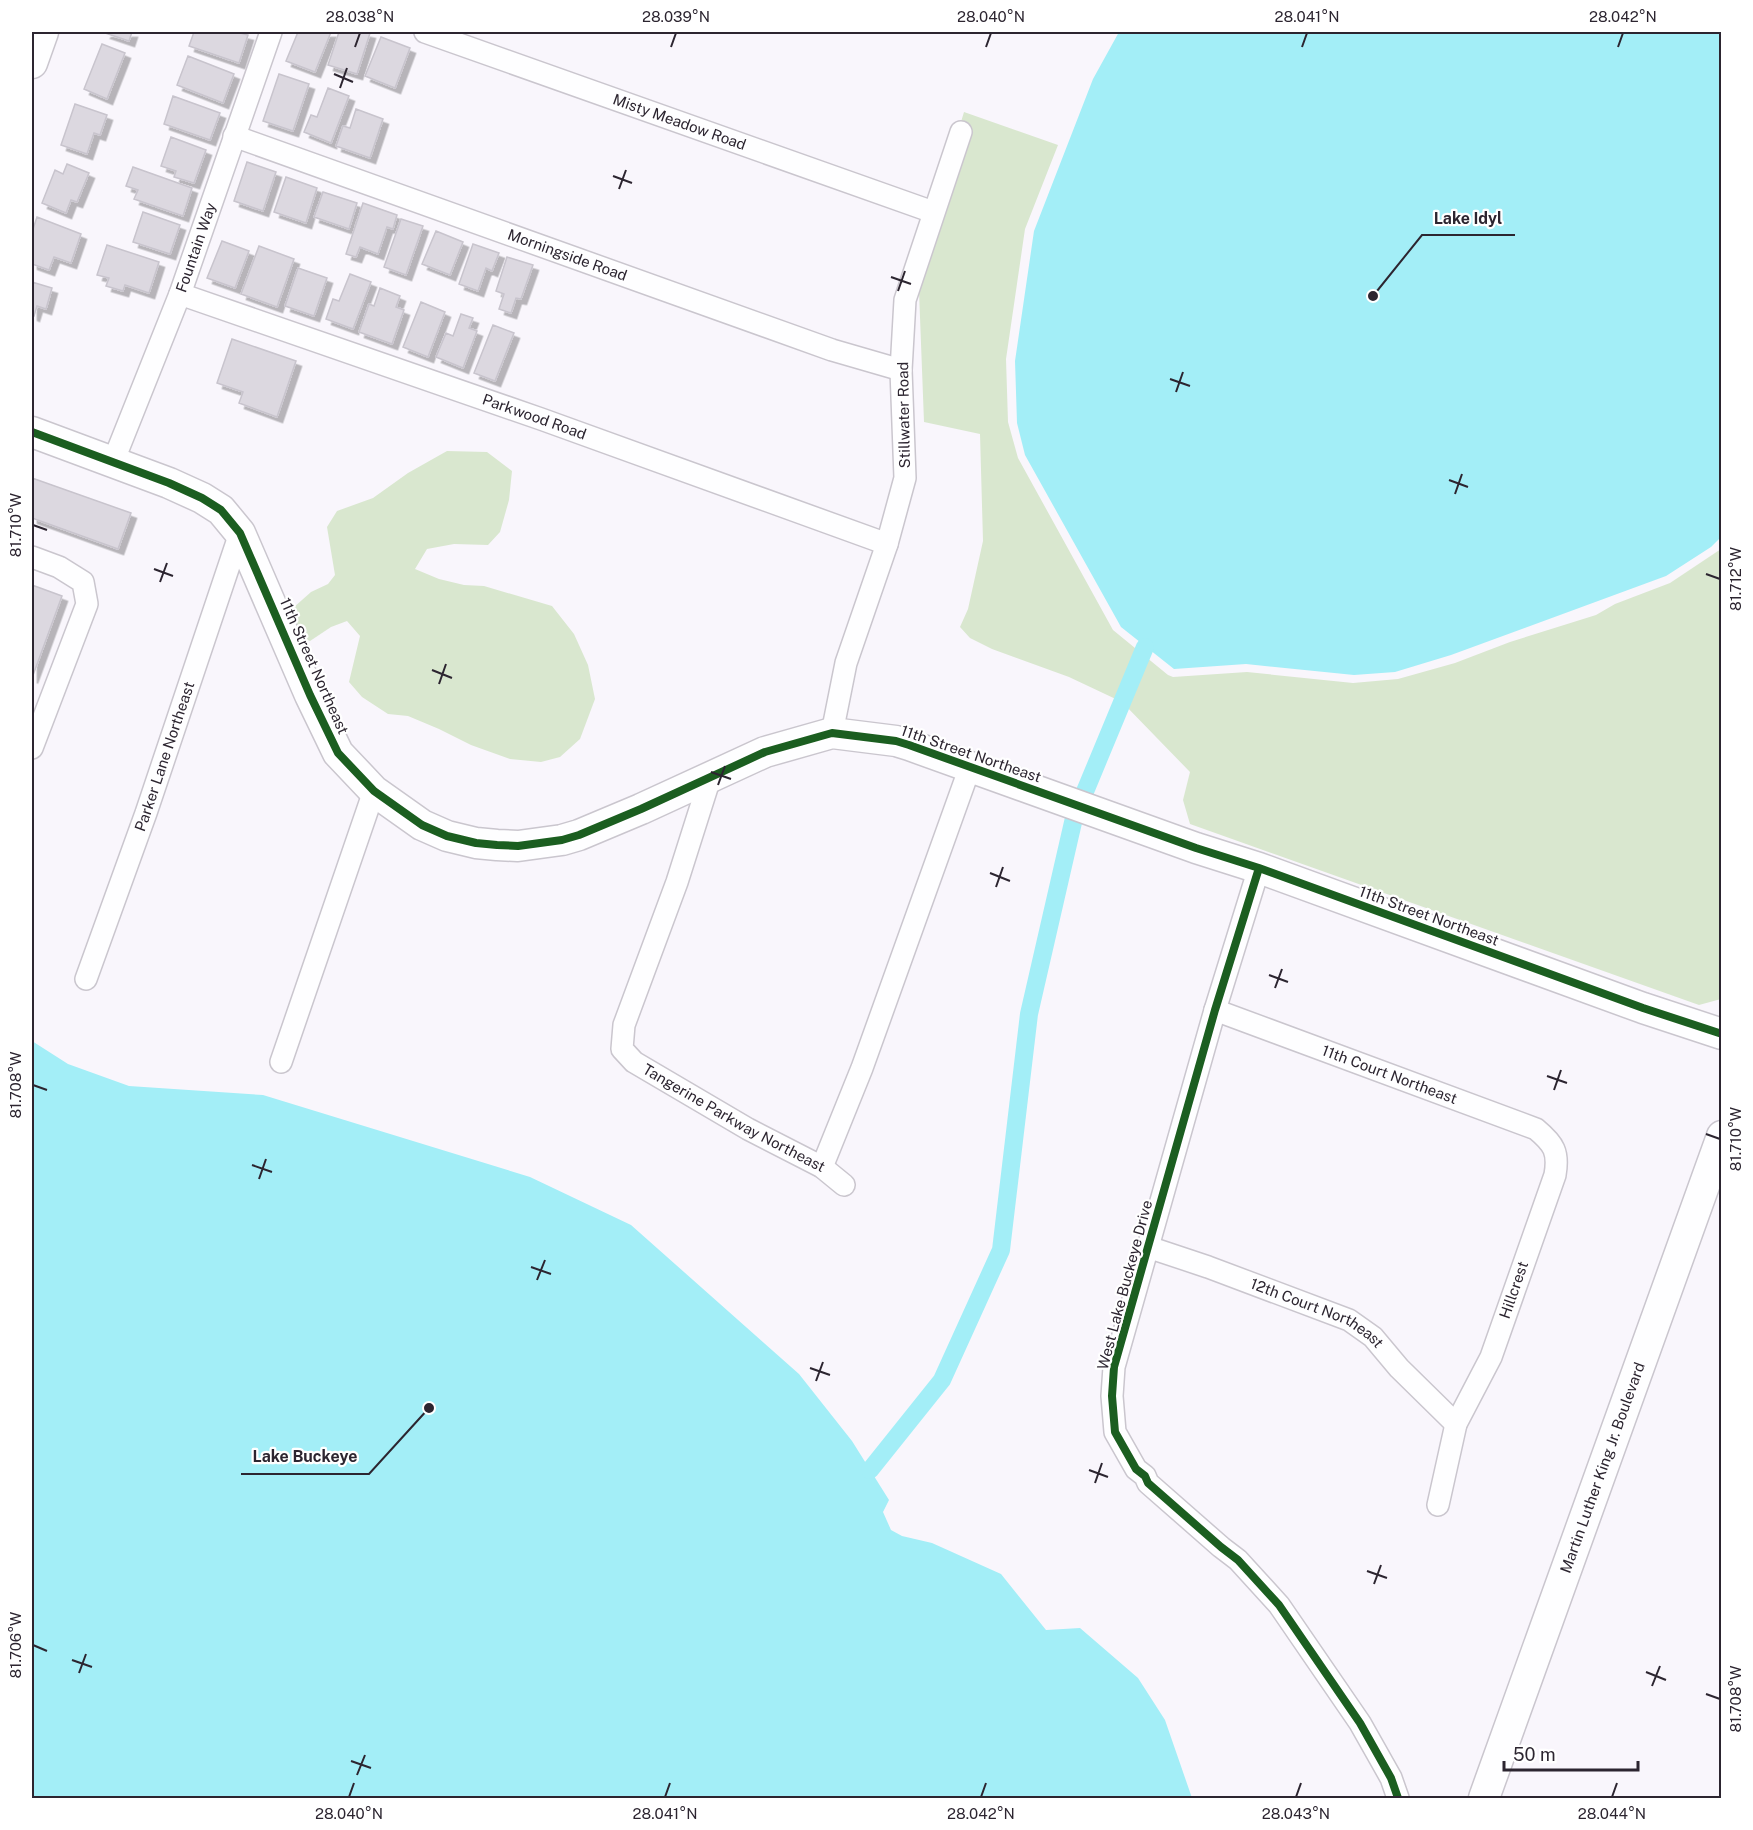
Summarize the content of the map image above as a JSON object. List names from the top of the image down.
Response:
{
  "streets": {
    "street": [
      "Misty Meadow Road",
      "Fountain Way",
      "Morningside Road",
      "Stillwater Road",
      "Parkwood Road",
      "11th Street Northeast",
      "Parker Lane Northeast",
      "11th Court Northeast",
      "Tangerine Parkway Northeast",
      "West Lake Buckeye Drive",
      "Hillcrest",
      "12th Court Northeast",
      "Martin Luther King Jr. Boulevard"
    ]
  },
  "crossings": [
    ["Misty Meadow Road", "Stillwater Road"],
    ["Fountain Way", "Morningside Road"],
    ["Fountain Way", "Parkwood Road"],
    ["Fountain Way", "11th Street Northeast"],
    ["Morningside Road", "Stillwater Road"],
    ["Stillwater Road", "Parkwood Road"],
    ["Stillwater Road", "11th Street Northeast"],
    ["11th Street Northeast", "Parker Lane Northeast"],
    ["11th Street Northeast", "Tangerine Parkway Northeast"],
    ["11th Street Northeast", "West Lake Buckeye Drive"],
    ["11th Court Northeast", "West Lake Buckeye Drive"],
    ["11th Court Northeast", "Hillcrest"],
    ["West Lake Buckeye Drive", "12th Court Northeast"],
    ["Hillcrest", "12th Court Northeast"]
  ],
  "places": ["Lake Idyl", "Lake Buckeye"],
  "scale_bar": "50 m",
  "coordinates": [
    "28.038°N",
    "28.039°N",
    "28.040°N",
    "28.041°N",
    "28.042°N",
    "81.710°W",
    "81.712°W",
    "81.708°W",
    "81.706°W",
    "28.043°N",
    "28.044°N"
  ]
}
